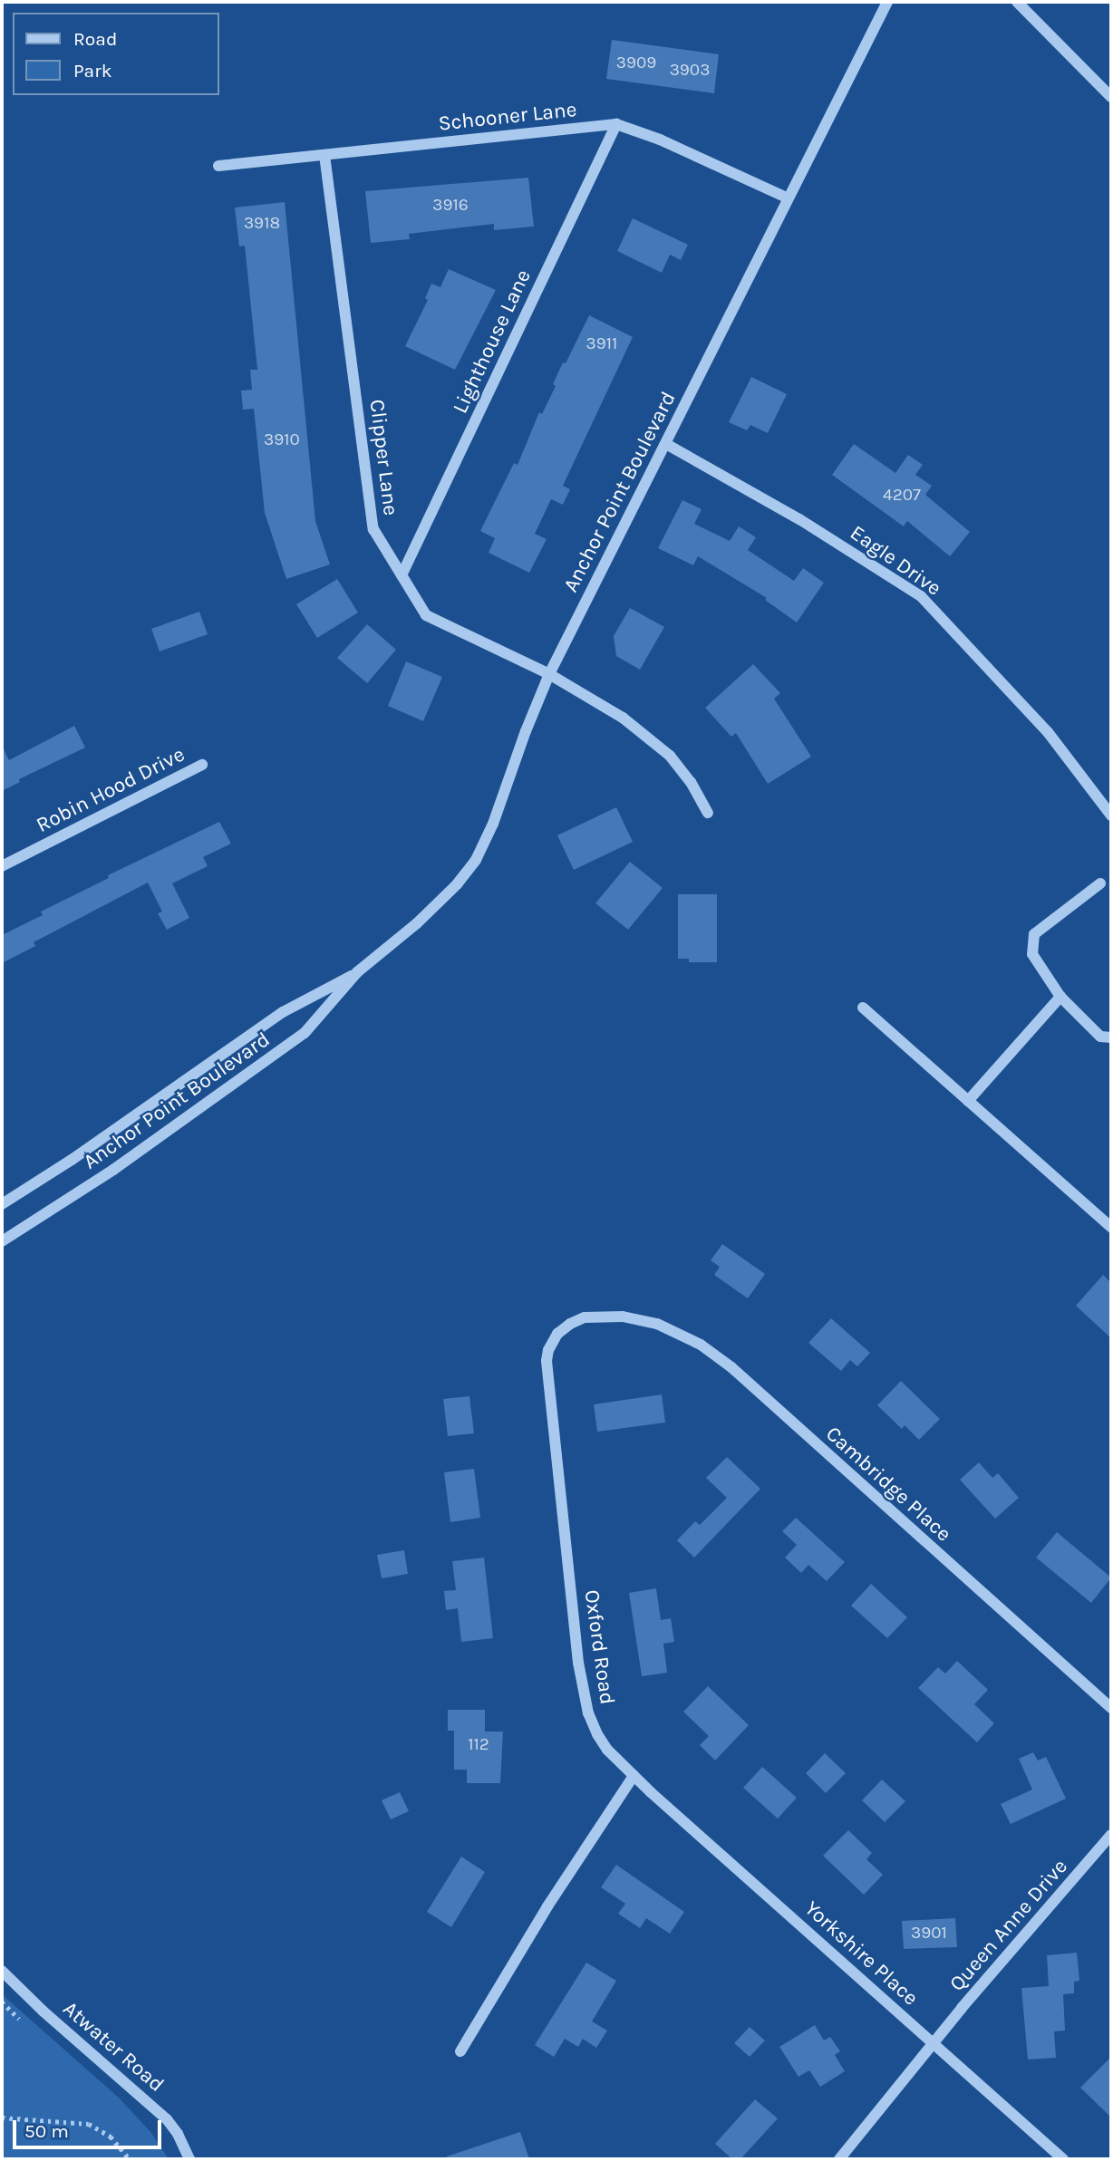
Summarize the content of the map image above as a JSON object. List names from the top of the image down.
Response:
{
  "streets": {
    "street": [
      "Schooner Lane",
      "Lighthouse Lane",
      "Clipper Lane",
      "Anchor Point Boulevard",
      "Eagle Drive",
      "Robin Hood Drive",
      "Cambridge Place",
      "Oxford Road",
      "Queen Anne Drive",
      "Yorkshire Place",
      "Atwater Road"
    ]
  },
  "crossings": [
    ["Schooner Lane", "Lighthouse Lane"],
    ["Schooner Lane", "Clipper Lane"],
    ["Schooner Lane", "Anchor Point Boulevard"],
    ["Lighthouse Lane", "Clipper Lane"],
    ["Clipper Lane", "Anchor Point Boulevard"],
    ["Anchor Point Boulevard", "Eagle Drive"],
    ["Cambridge Place", "Oxford Road"],
    ["Oxford Road", "Yorkshire Place"],
    ["Queen Anne Drive", "Yorkshire Place"]
  ],
  "house_numbers": [
    "3909",
    "3903",
    "3916",
    "3918",
    "3911",
    "3910",
    "4207",
    "112",
    "3901"
  ],
  "legend": ["Road", "Park"],
  "scale_bar": "50 m"
}
